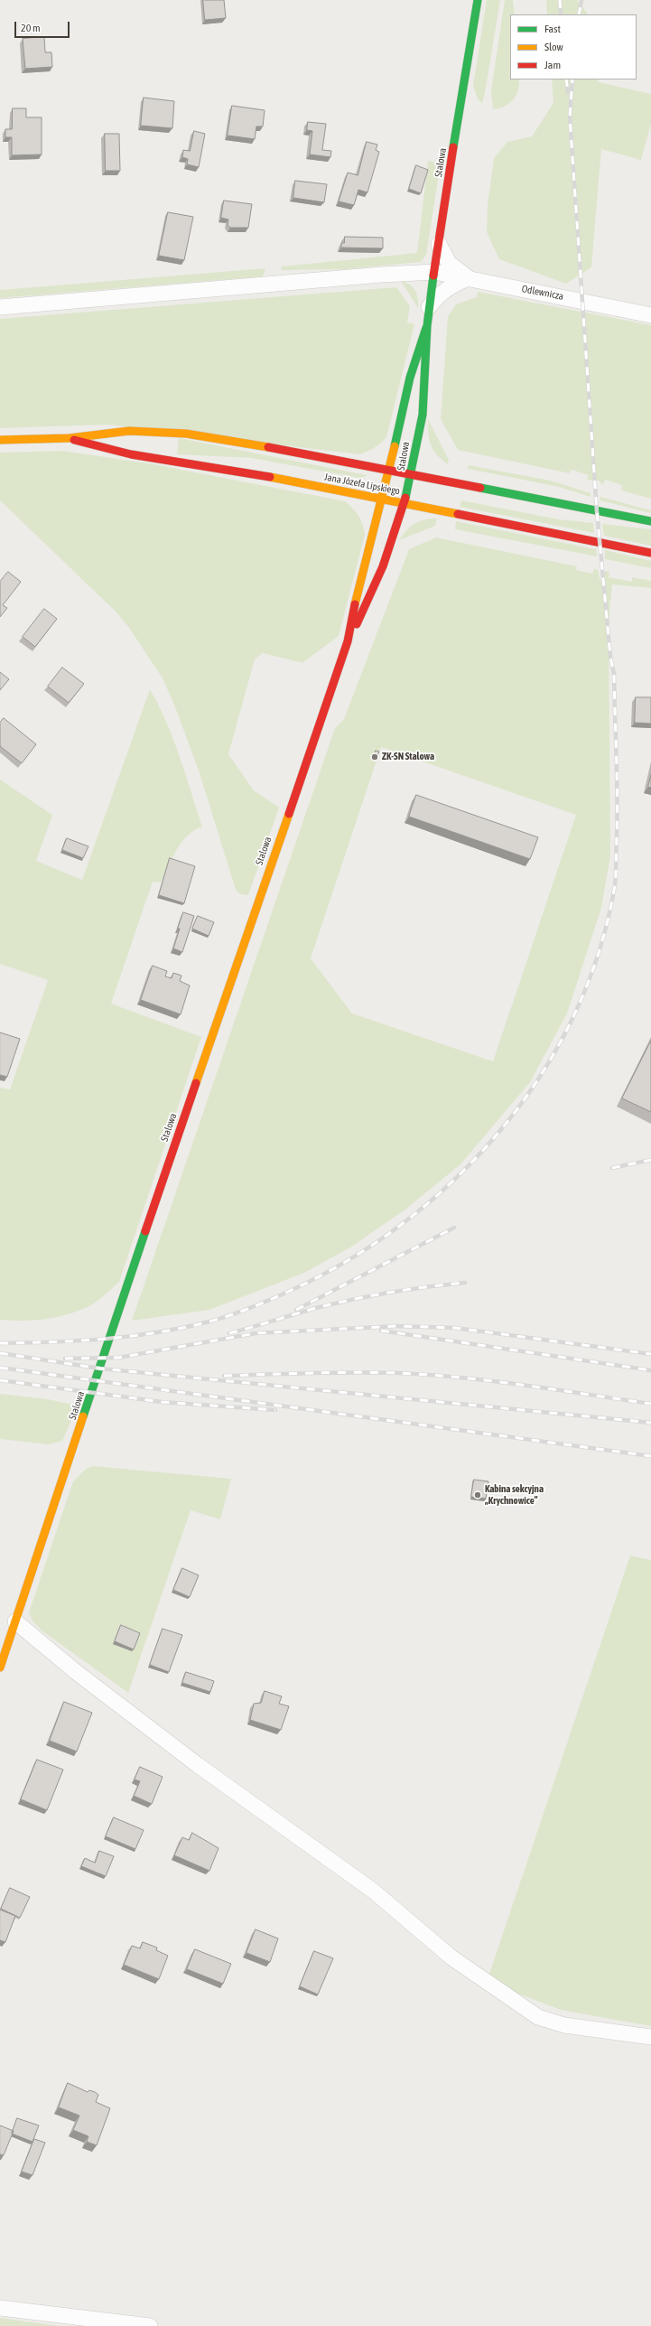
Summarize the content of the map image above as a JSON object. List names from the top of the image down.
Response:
{
  "streets": {
    "street": ["Stalowa", "Odlewnicza", "Jana Józefa Lipskiego"]
  },
  "crossings": [
    ["Stalowa", "Odlewnicza"],
    ["Stalowa", "Jana Józefa Lipskiego"]
  ],
  "places": ["ZK-SN Stalowa", "Kabina sekcyjna „Krychnowice”"],
  "legend": ["Fast", "Slow", "Jam"],
  "scale_bar": "20 m"
}
